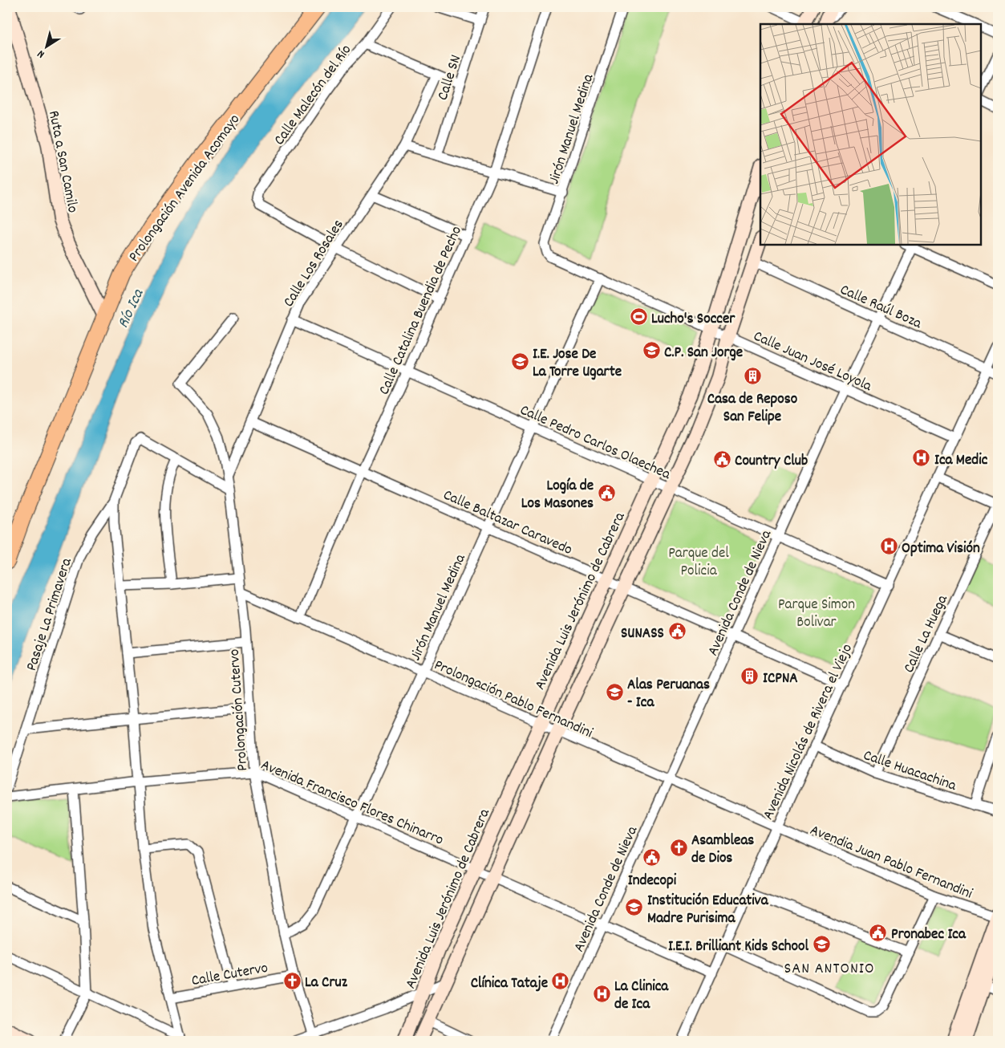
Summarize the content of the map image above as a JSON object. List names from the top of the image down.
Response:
{
  "streets": {
    "main road": ["Prolongación Avenida Acomayo"],
    "street": [
      "Calle SN",
      "Calle Malecón del Río",
      "Jirón Manuel Medina",
      "Ruta a San Camilo",
      "Calle Los Rosales",
      "Calle Raúl Boza",
      "Calle Catalina Buendia de Pecho",
      "Calle Juan José Loyola",
      "Calle Pedro Carlos Olaechea",
      "Calle Baltazar Caravedo",
      "Avenida Conde de Nieva",
      "Avenida Luis Jerónimo de Cabrera",
      "Pasaje La Primavera",
      "Calle La Huega",
      "Prolongación Pablo Fernandini",
      "Prolongación Cutervo",
      "Avenida Nicolás de Rivera el Viejo",
      "Calle Huacachina",
      "Avenida Francisco Flores Chinarro",
      "Avendia Juan Pablo Fernandini",
      "Calle Cutervo"
    ]
  },
  "crossings": [
    ["Calle Malecón del Río", "Calle Los Rosales"],
    ["Jirón Manuel Medina", "Calle Juan José Loyola"],
    ["Jirón Manuel Medina", "Calle Pedro Carlos Olaechea"],
    ["Jirón Manuel Medina", "Calle Baltazar Caravedo"],
    ["Jirón Manuel Medina", "Prolongación Pablo Fernandini"],
    ["Jirón Manuel Medina", "Prolongación Cutervo"],
    ["Jirón Manuel Medina", "Avenida Francisco Flores Chinarro"],
    ["Ruta a San Camilo", "Prolongación Avenida Acomayo"],
    ["Calle Los Rosales", "Calle Pedro Carlos Olaechea"],
    ["Calle Los Rosales", "Calle Baltazar Caravedo"],
    ["Calle Los Rosales", "Prolongación Cutervo"],
    ["Calle Raúl Boza", "Avenida Conde de Nieva"],
    ["Calle Raúl Boza", "Avenida Luis Jerónimo de Cabrera"],
    ["Calle Raúl Boza", "Avenida Nicolás de Rivera el Viejo"],
    ["Calle Catalina Buendia de Pecho", "Calle Pedro Carlos Olaechea"],
    ["Calle Catalina Buendia de Pecho", "Calle Baltazar Caravedo"],
    ["Calle Catalina Buendia de Pecho", "Prolongación Pablo Fernandini"],
    ["Calle Juan José Loyola", "Avenida Conde de Nieva"],
    ["Calle Juan José Loyola", "Avenida Luis Jerónimo de Cabrera"],
    ["Calle Juan José Loyola", "Avenida Nicolás de Rivera el Viejo"],
    ["Calle Pedro Carlos Olaechea", "Avenida Conde de Nieva"],
    ["Calle Pedro Carlos Olaechea", "Avenida Luis Jerónimo de Cabrera"],
    ["Calle Pedro Carlos Olaechea", "Avenida Nicolás de Rivera el Viejo"],
    ["Calle Baltazar Caravedo", "Avenida Conde de Nieva"],
    ["Calle Baltazar Caravedo", "Avenida Luis Jerónimo de Cabrera"],
    ["Calle Baltazar Caravedo", "Avenida Nicolás de Rivera el Viejo"],
    ["Avenida Conde de Nieva", "Prolongación Pablo Fernandini"],
    ["Avenida Conde de Nieva", "Avenida Francisco Flores Chinarro"],
    ["Avenida Luis Jerónimo de Cabrera", "Prolongación Pablo Fernandini"],
    ["Avenida Luis Jerónimo de Cabrera", "Avenida Francisco Flores Chinarro"],
    ["Calle La Huega", "Calle Huacachina"],
    ["Prolongación Pablo Fernandini", "Prolongación Cutervo"],
    ["Prolongación Pablo Fernandini", "Avenida Nicolás de Rivera el Viejo"],
    ["Prolongación Pablo Fernandini", "Avendia Juan Pablo Fernandini"],
    ["Prolongación Cutervo", "Avenida Francisco Flores Chinarro"],
    ["Prolongación Cutervo", "Calle Cutervo"],
    ["Avenida Nicolás de Rivera el Viejo", "Calle Huacachina"],
    ["Avenida Nicolás de Rivera el Viejo", "Avenida Francisco Flores Chinarro"],
    ["Avenida Nicolás de Rivera el Viejo", "Avendia Juan Pablo Fernandini"]
  ],
  "districts": ["SAN ANTONIO"],
  "water": ["Río Ica"],
  "parks": ["Parque del Policia", "Parque Simon Bolivar"],
  "places": {
    "sports": ["Lucho's Soccer"],
    "school or university": [
      "C.P. San Jorge",
      "I.E. Jose De La Torre Ugarte",
      "Alas Peruanas - Ica",
      "Institución Educativa Madre Purisima",
      "I.E.I. Brilliant Kids School"
    ],
    "building": ["Casa de Reposo San Felipe", "ICPNA"],
    "hospital": [
      "Ica Medic",
      "Optima Visión",
      "Clínica Tataje",
      "La Clinica de Ica"
    ],
    "public building": [
      "Country Club",
      "Logía de Los Masones",
      "SUNASS",
      "Indecopi",
      "Pronabec Ica"
    ],
    "church": ["Asambleas de Dios", "La Cruz"]
  },
  "north": "bottom left"
}
